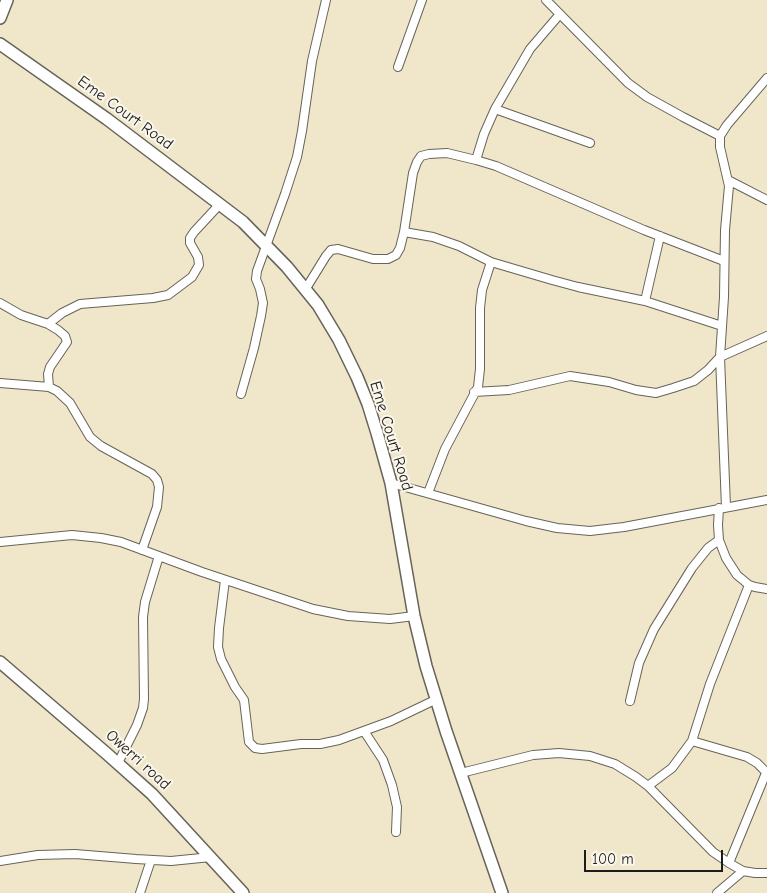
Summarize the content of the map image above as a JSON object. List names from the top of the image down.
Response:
{
  "streets": {
    "street": ["Eme Court Road", "Owerri road"]
  },
  "scale_bar": "100 m"
}
